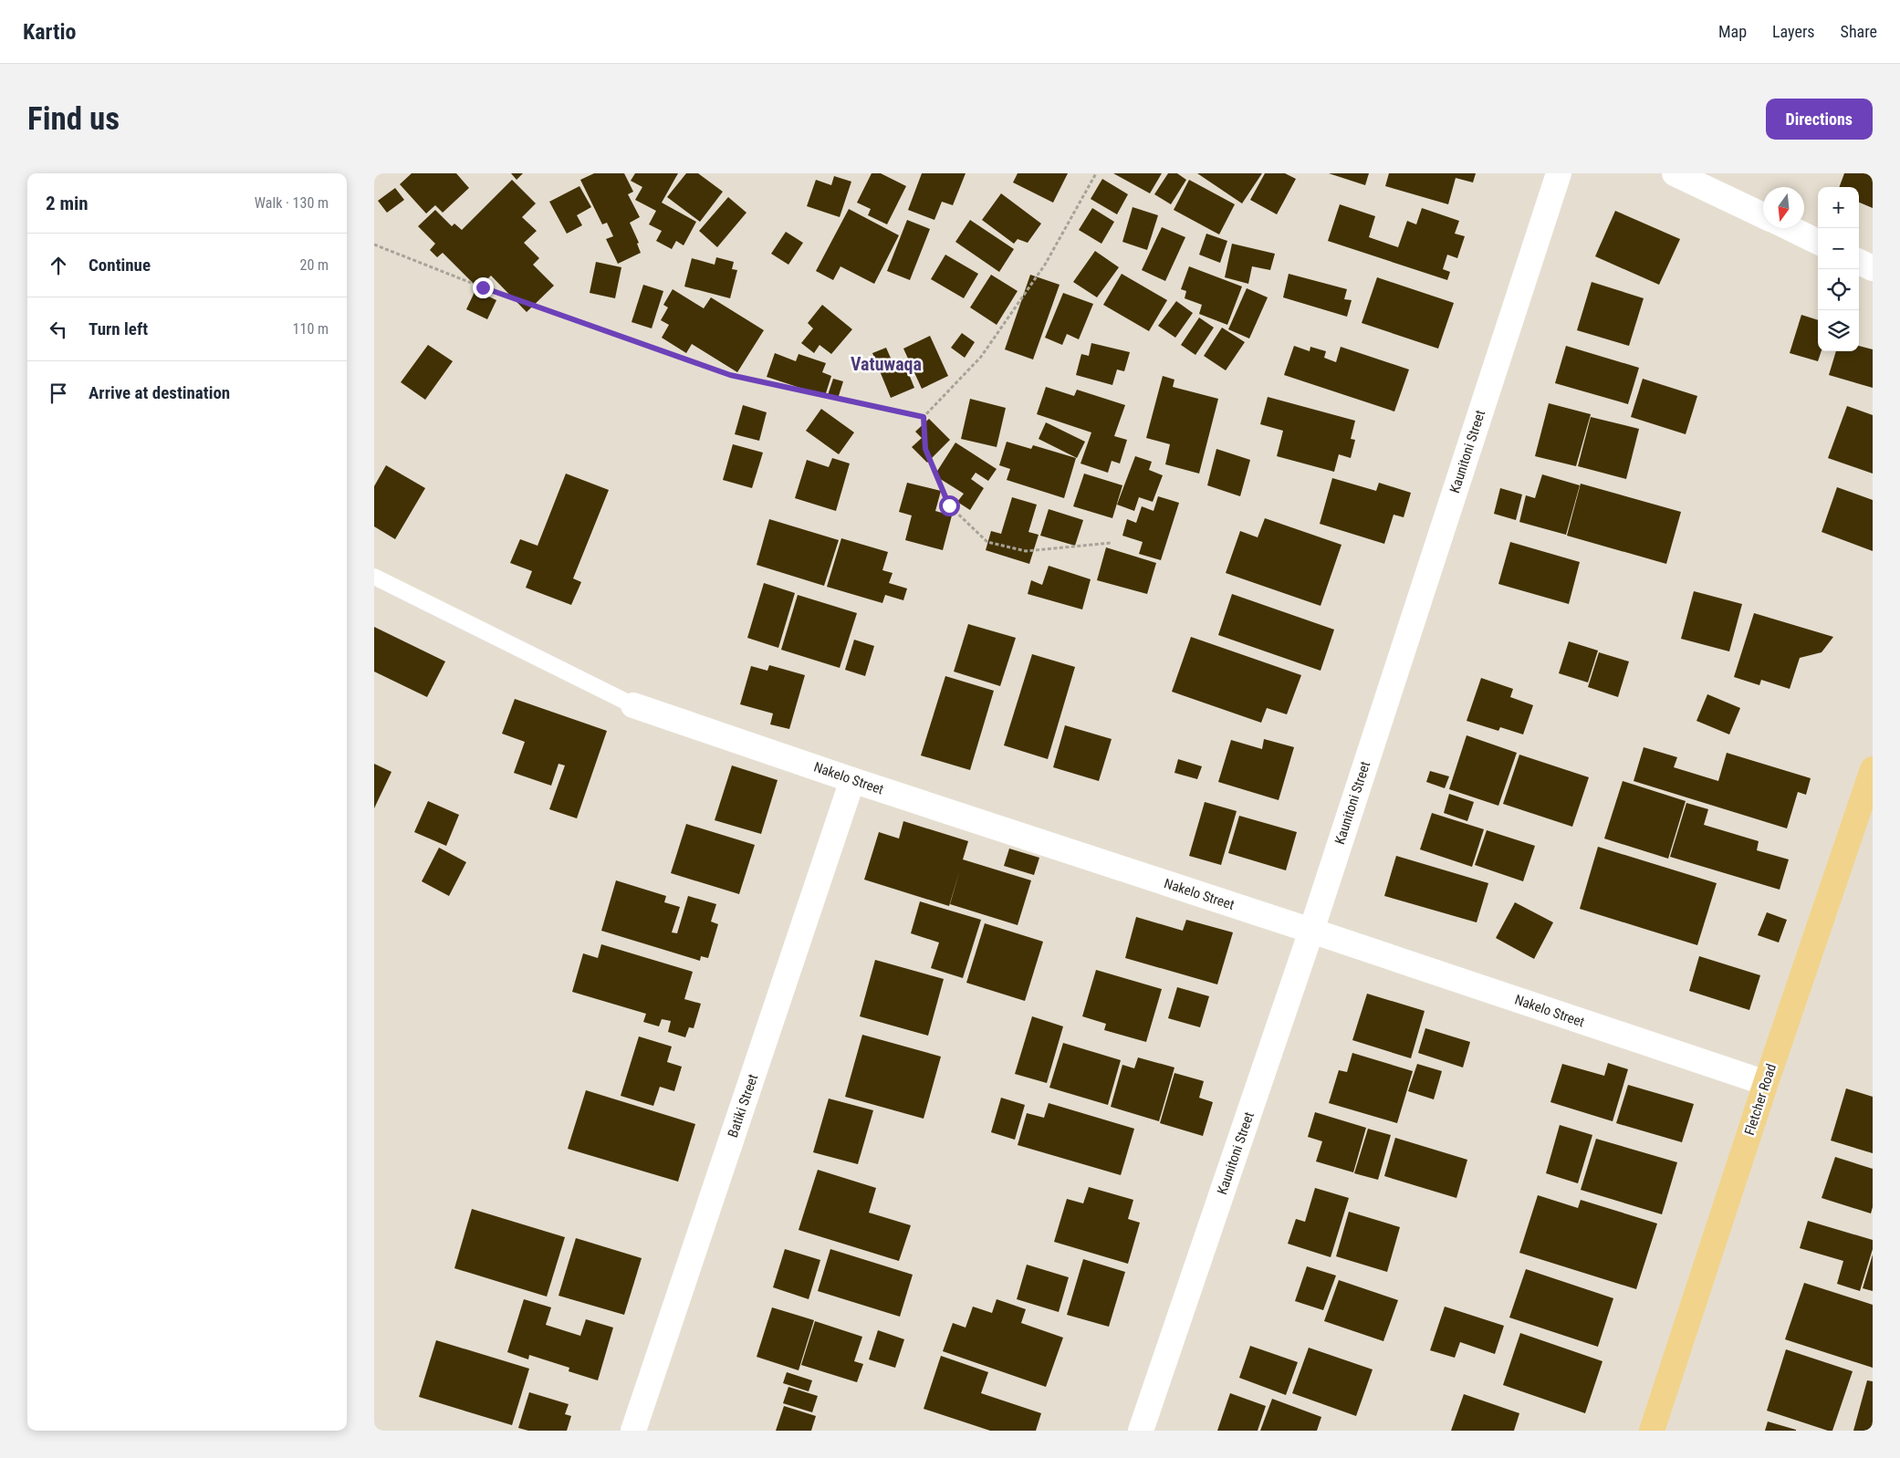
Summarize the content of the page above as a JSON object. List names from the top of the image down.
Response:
{
  "streets": {
    "main road": ["Fletcher Road"],
    "street": ["Kaunitoni Street", "Nakelo Street", "Batiki Street"]
  },
  "crossings": [
    ["Kaunitoni Street", "Nakelo Street"],
    ["Nakelo Street", "Fletcher Road"],
    ["Nakelo Street", "Batiki Street"]
  ],
  "districts": ["Vatuwaqa"],
  "north": "bottom",
  "page": {
    "header": "Kartio",
    "nav": ["Map", "Layers", "Share"],
    "buttons": "Directions",
    "title": "Find us",
    "heading": ["2 min", "Walk · 130 m"],
    "map_buttons": ["+", "−"],
    "list": [
      ["Continue", "20 m"],
      ["Turn left", "110 m"],
      "Arrive at destination"
    ]
  }
}
